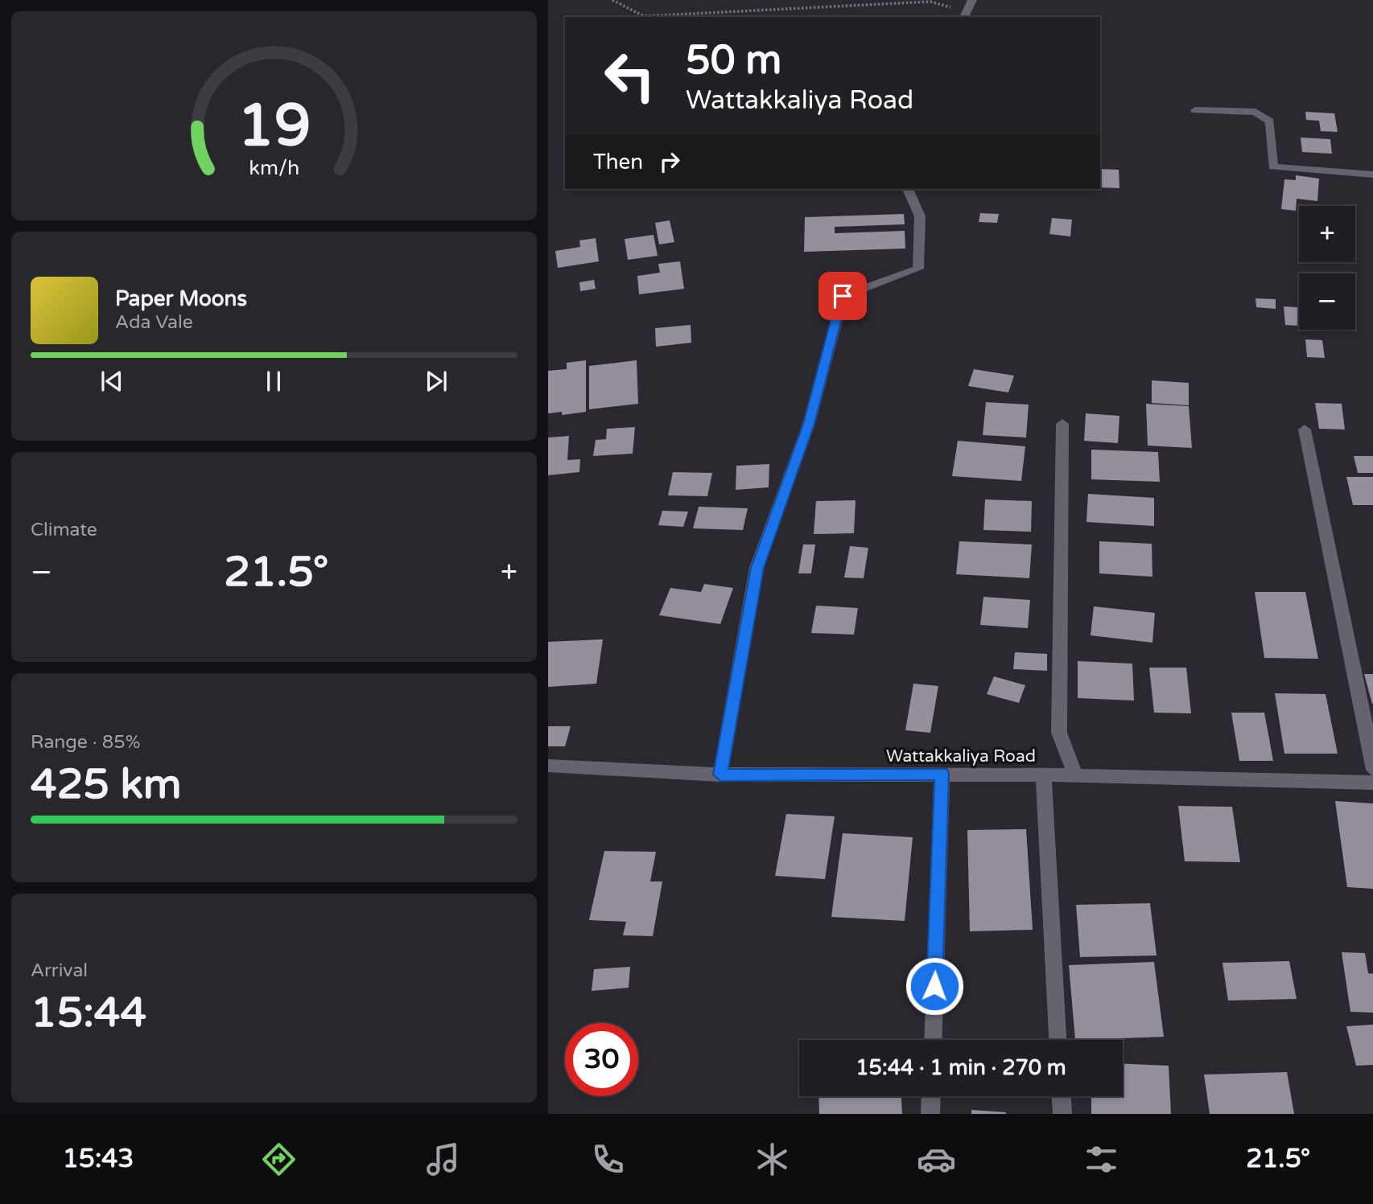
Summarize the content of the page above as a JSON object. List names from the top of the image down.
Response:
{
  "streets": {
    "street": ["Wattakkaliya Road"]
  },
  "page": {
    "turn": ["50 m", "Wattakkaliya Road"],
    "then": "Then",
    "map_buttons": ["+", "−"],
    "song": ["Paper Moons", "Ada Vale"],
    "tile": [
      "Climate",
      ["Range · 85%", "425 km"],
      ["Arrival", "15:44"]
    ],
    "heat": ["−", "21.5°", "+"],
    "limit": "30",
    "trip": "15:44 · 1 min · 270 m",
    "tabs": ["15:43", "21.5°"],
    "gauge": ["19", "km/h"]
  }
}
